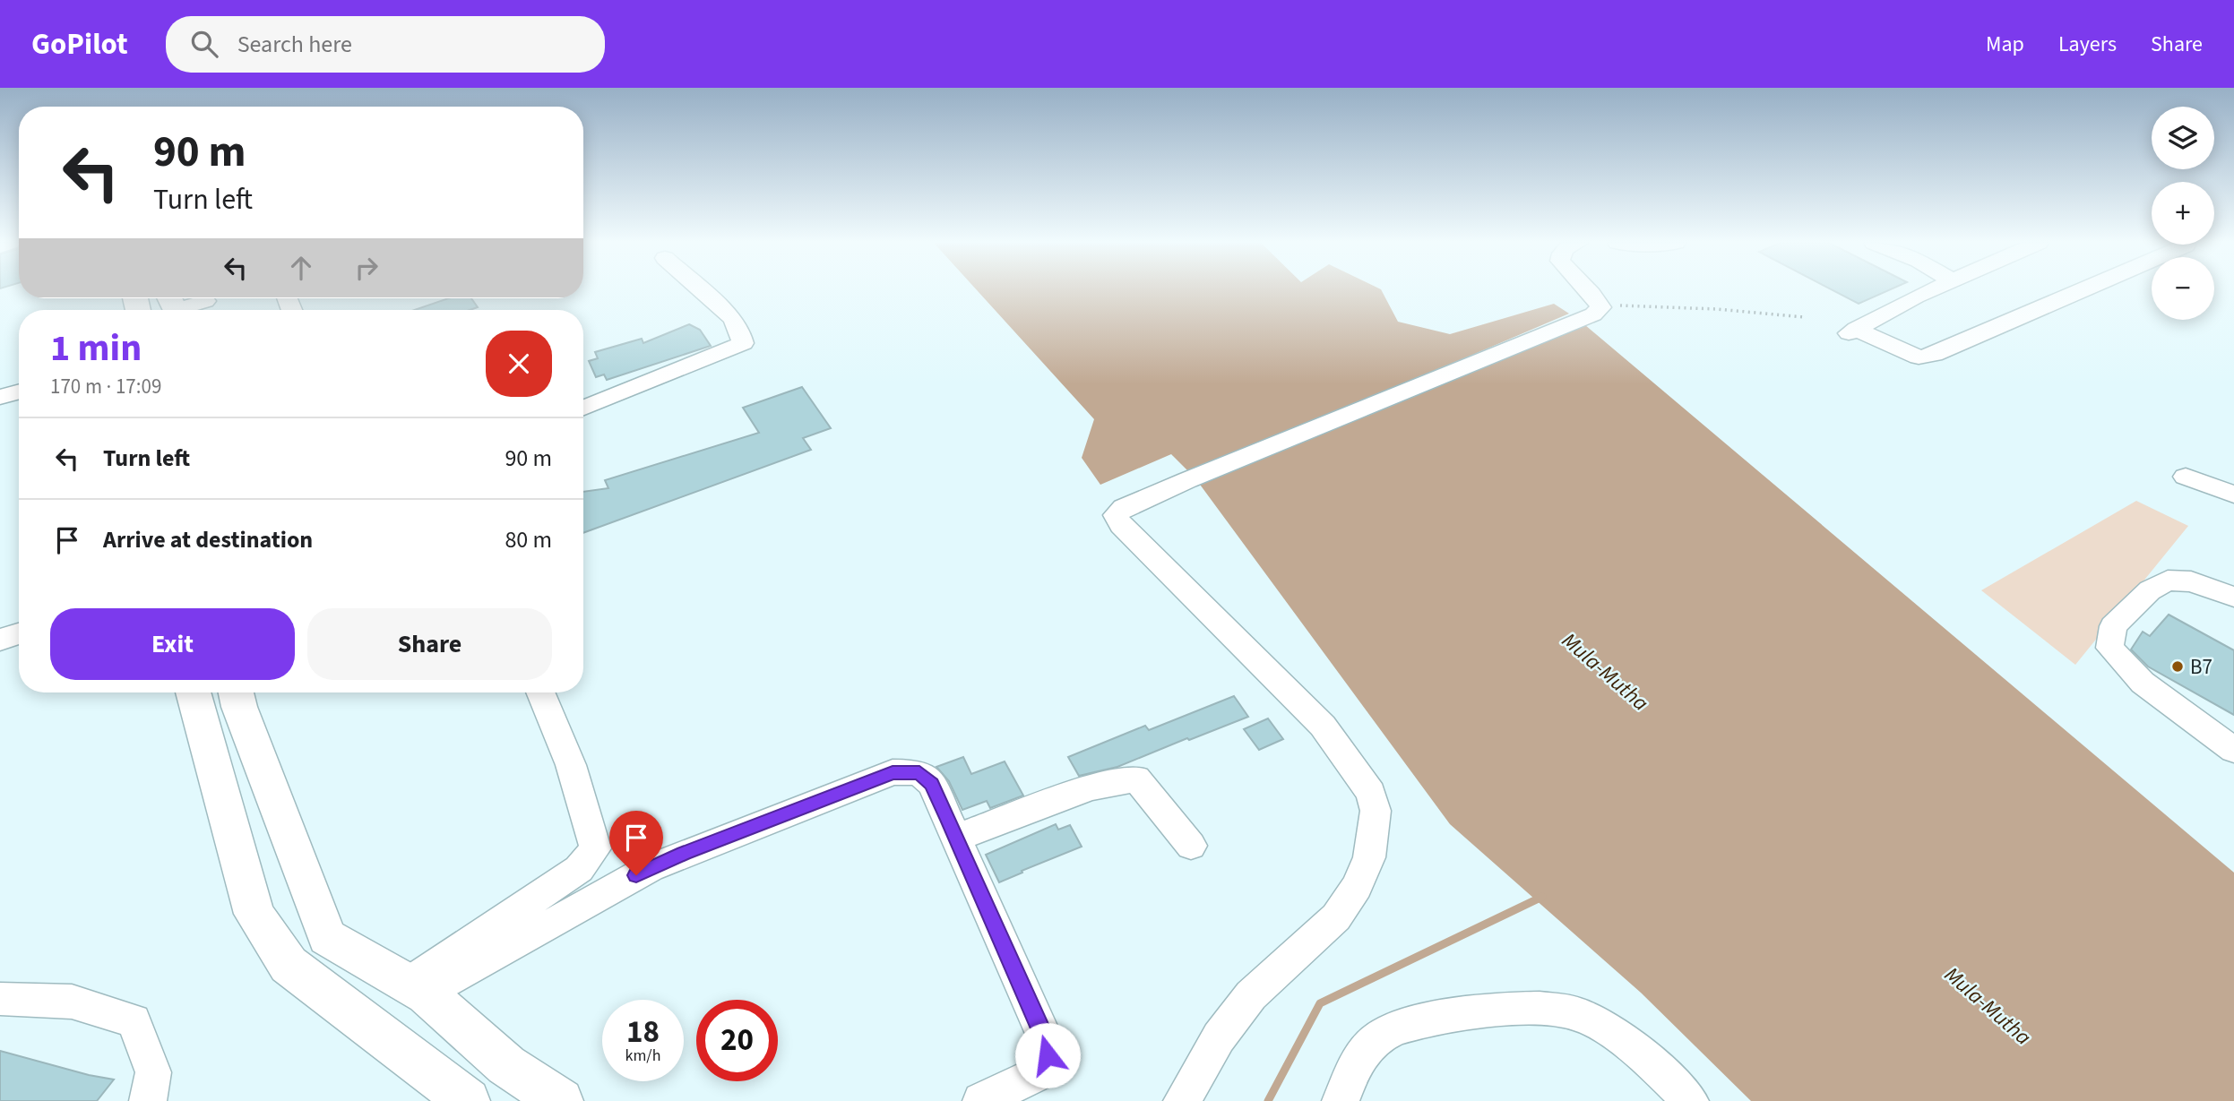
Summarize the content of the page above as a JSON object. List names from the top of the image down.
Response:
{
  "water": ["Mula-Mutha"],
  "places": ["B7"],
  "page": {
    "header": "GoPilot",
    "search": "Search here",
    "nav": ["Map", "Layers", "Share"],
    "map_buttons": ["+", "−"],
    "turn": ["90 m", "Turn left"],
    "heading": ["1 min", "170 m · 17:09"],
    "list": [
      {
        "name": "Turn left",
        "value": "90 m"
      },
      {
        "name": "Arrive at destination",
        "value": "80 m"
      }
    ],
    "buttons": ["Exit", "Share"],
    "speed": "18 km/h",
    "limit": "20"
  }
}
